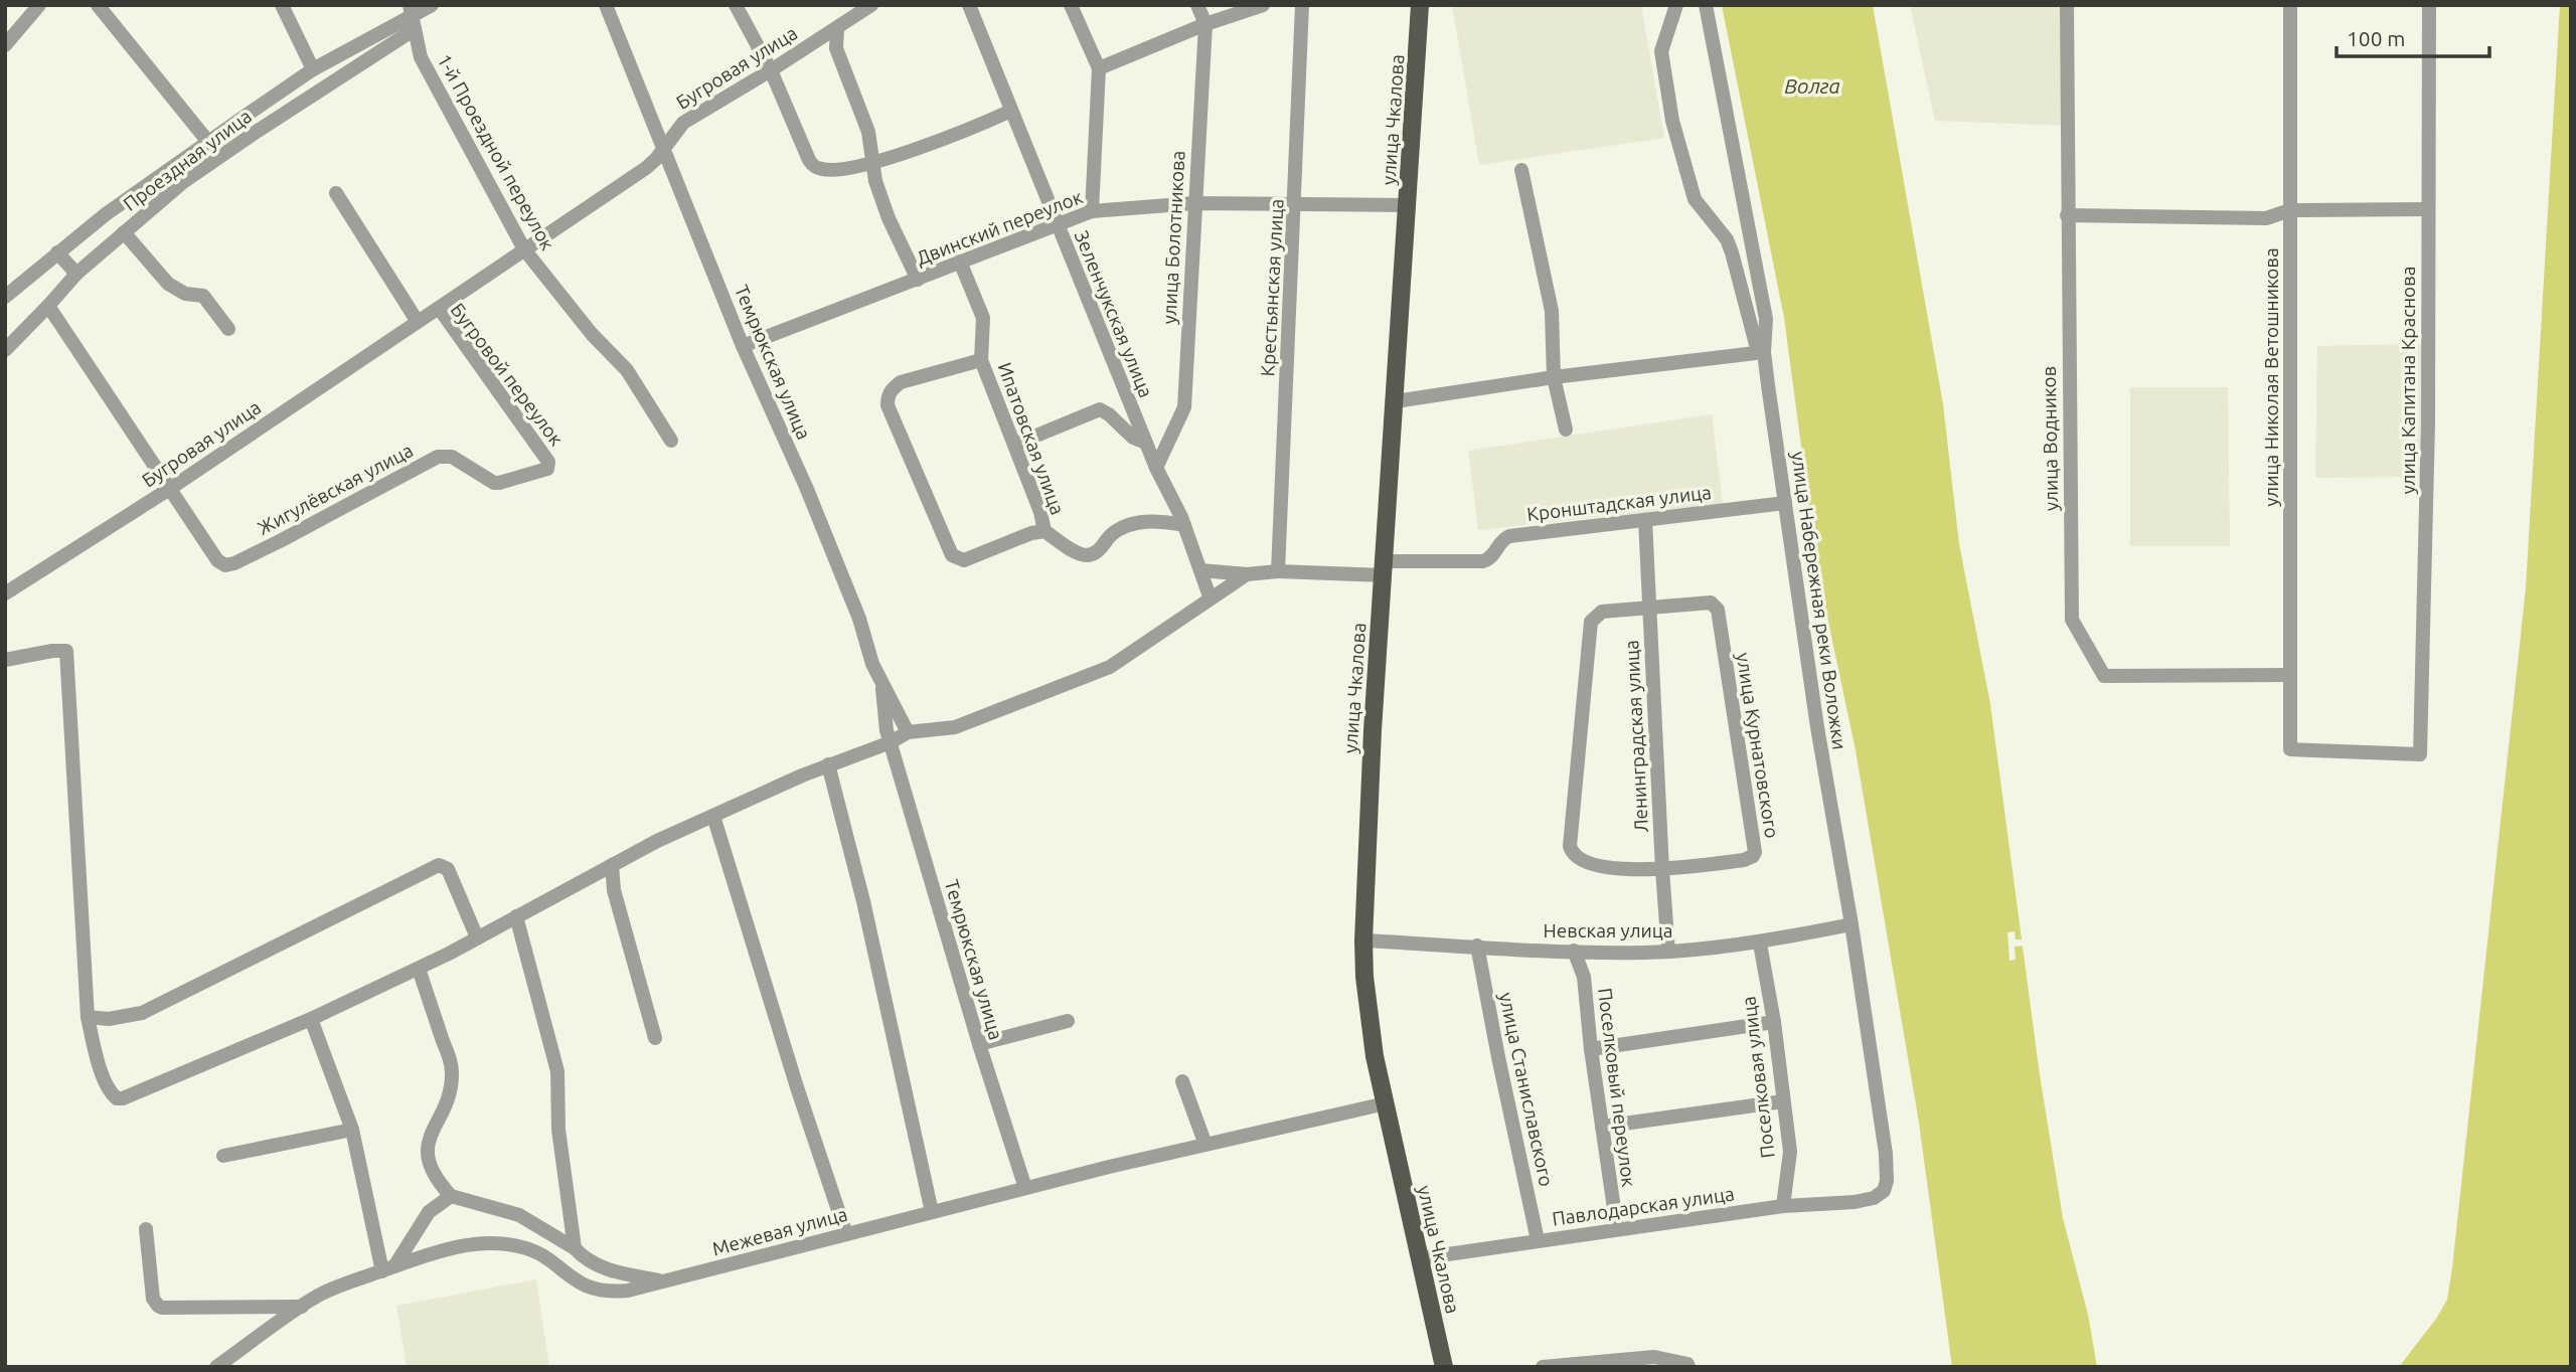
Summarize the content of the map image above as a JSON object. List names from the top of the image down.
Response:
{
  "streets": {
    "main road": ["улица Чкалова"],
    "street": [
      "Бугровая улица",
      "1-й Проездной переулок",
      "Проездная улица",
      "Двинский переулок",
      "улица Болотникова",
      "Крестьянская улица",
      "Зеленчукская улица",
      "Темрюкская улица",
      "Бугровой переулок",
      "улица Николая Ветошникова",
      "улица Капитана Краснова",
      "Ипатовская улица",
      "улица Водников",
      "Жигулёвская улица",
      "Кронштадская улица",
      "улица Набережная реки Воложки",
      "Ленинградская улица",
      "улица Курнатовского",
      "Невская улица",
      "Поселковая улица",
      "Поселковый переулок",
      "улица Станиславского",
      "Павлодарская улица",
      "Межевая улица"
    ]
  },
  "crossings": [
    ["Бугровая улица", "1-й Проездной переулок"],
    ["Бугровая улица", "Темрюкская улица"],
    ["Бугровая улица", "Бугровой переулок"],
    ["Бугровая улица", "Жигулёвская улица"],
    ["улица Чкалова", "Двинский переулок"],
    ["улица Чкалова", "Кронштадская улица"],
    ["улица Чкалова", "Невская улица"],
    ["улица Чкалова", "Павлодарская улица"],
    ["улица Чкалова", "Межевая улица"],
    ["1-й Проездной переулок", "Проездная улица"],
    ["Двинский переулок", "улица Болотникова"],
    ["Двинский переулок", "Крестьянская улица"],
    ["Двинский переулок", "Зеленчукская улица"],
    ["Двинский переулок", "Темрюкская улица"],
    ["Двинский переулок", "Ипатовская улица"],
    ["улица Болотникова", "Зеленчукская улица"],
    ["Крестьянская улица", "Кронштадская улица"],
    ["Темрюкская улица", "Межевая улица"],
    ["Бугровой переулок", "Жигулёвская улица"],
    ["улица Николая Ветошникова", "улица Капитана Краснова"],
    ["улица Николая Ветошникова", "улица Водников"],
    ["Кронштадская улица", "улица Набережная реки Воложки"],
    ["Кронштадская улица", "Ленинградская улица"],
    ["улица Набережная реки Воложки", "Невская улица"],
    ["улица Набережная реки Воложки", "Павлодарская улица"],
    ["Ленинградская улица", "улица Курнатовского"],
    ["Ленинградская улица", "Невская улица"],
    ["Невская улица", "Поселковая улица"],
    ["Невская улица", "Поселковый переулок"],
    ["Невская улица", "улица Станиславского"],
    ["Поселковая улица", "Павлодарская улица"],
    ["Поселковый переулок", "Павлодарская улица"],
    ["улица Станиславского", "Павлодарская улица"]
  ],
  "water": ["Волга"],
  "scale_bar": "100 m"
}
